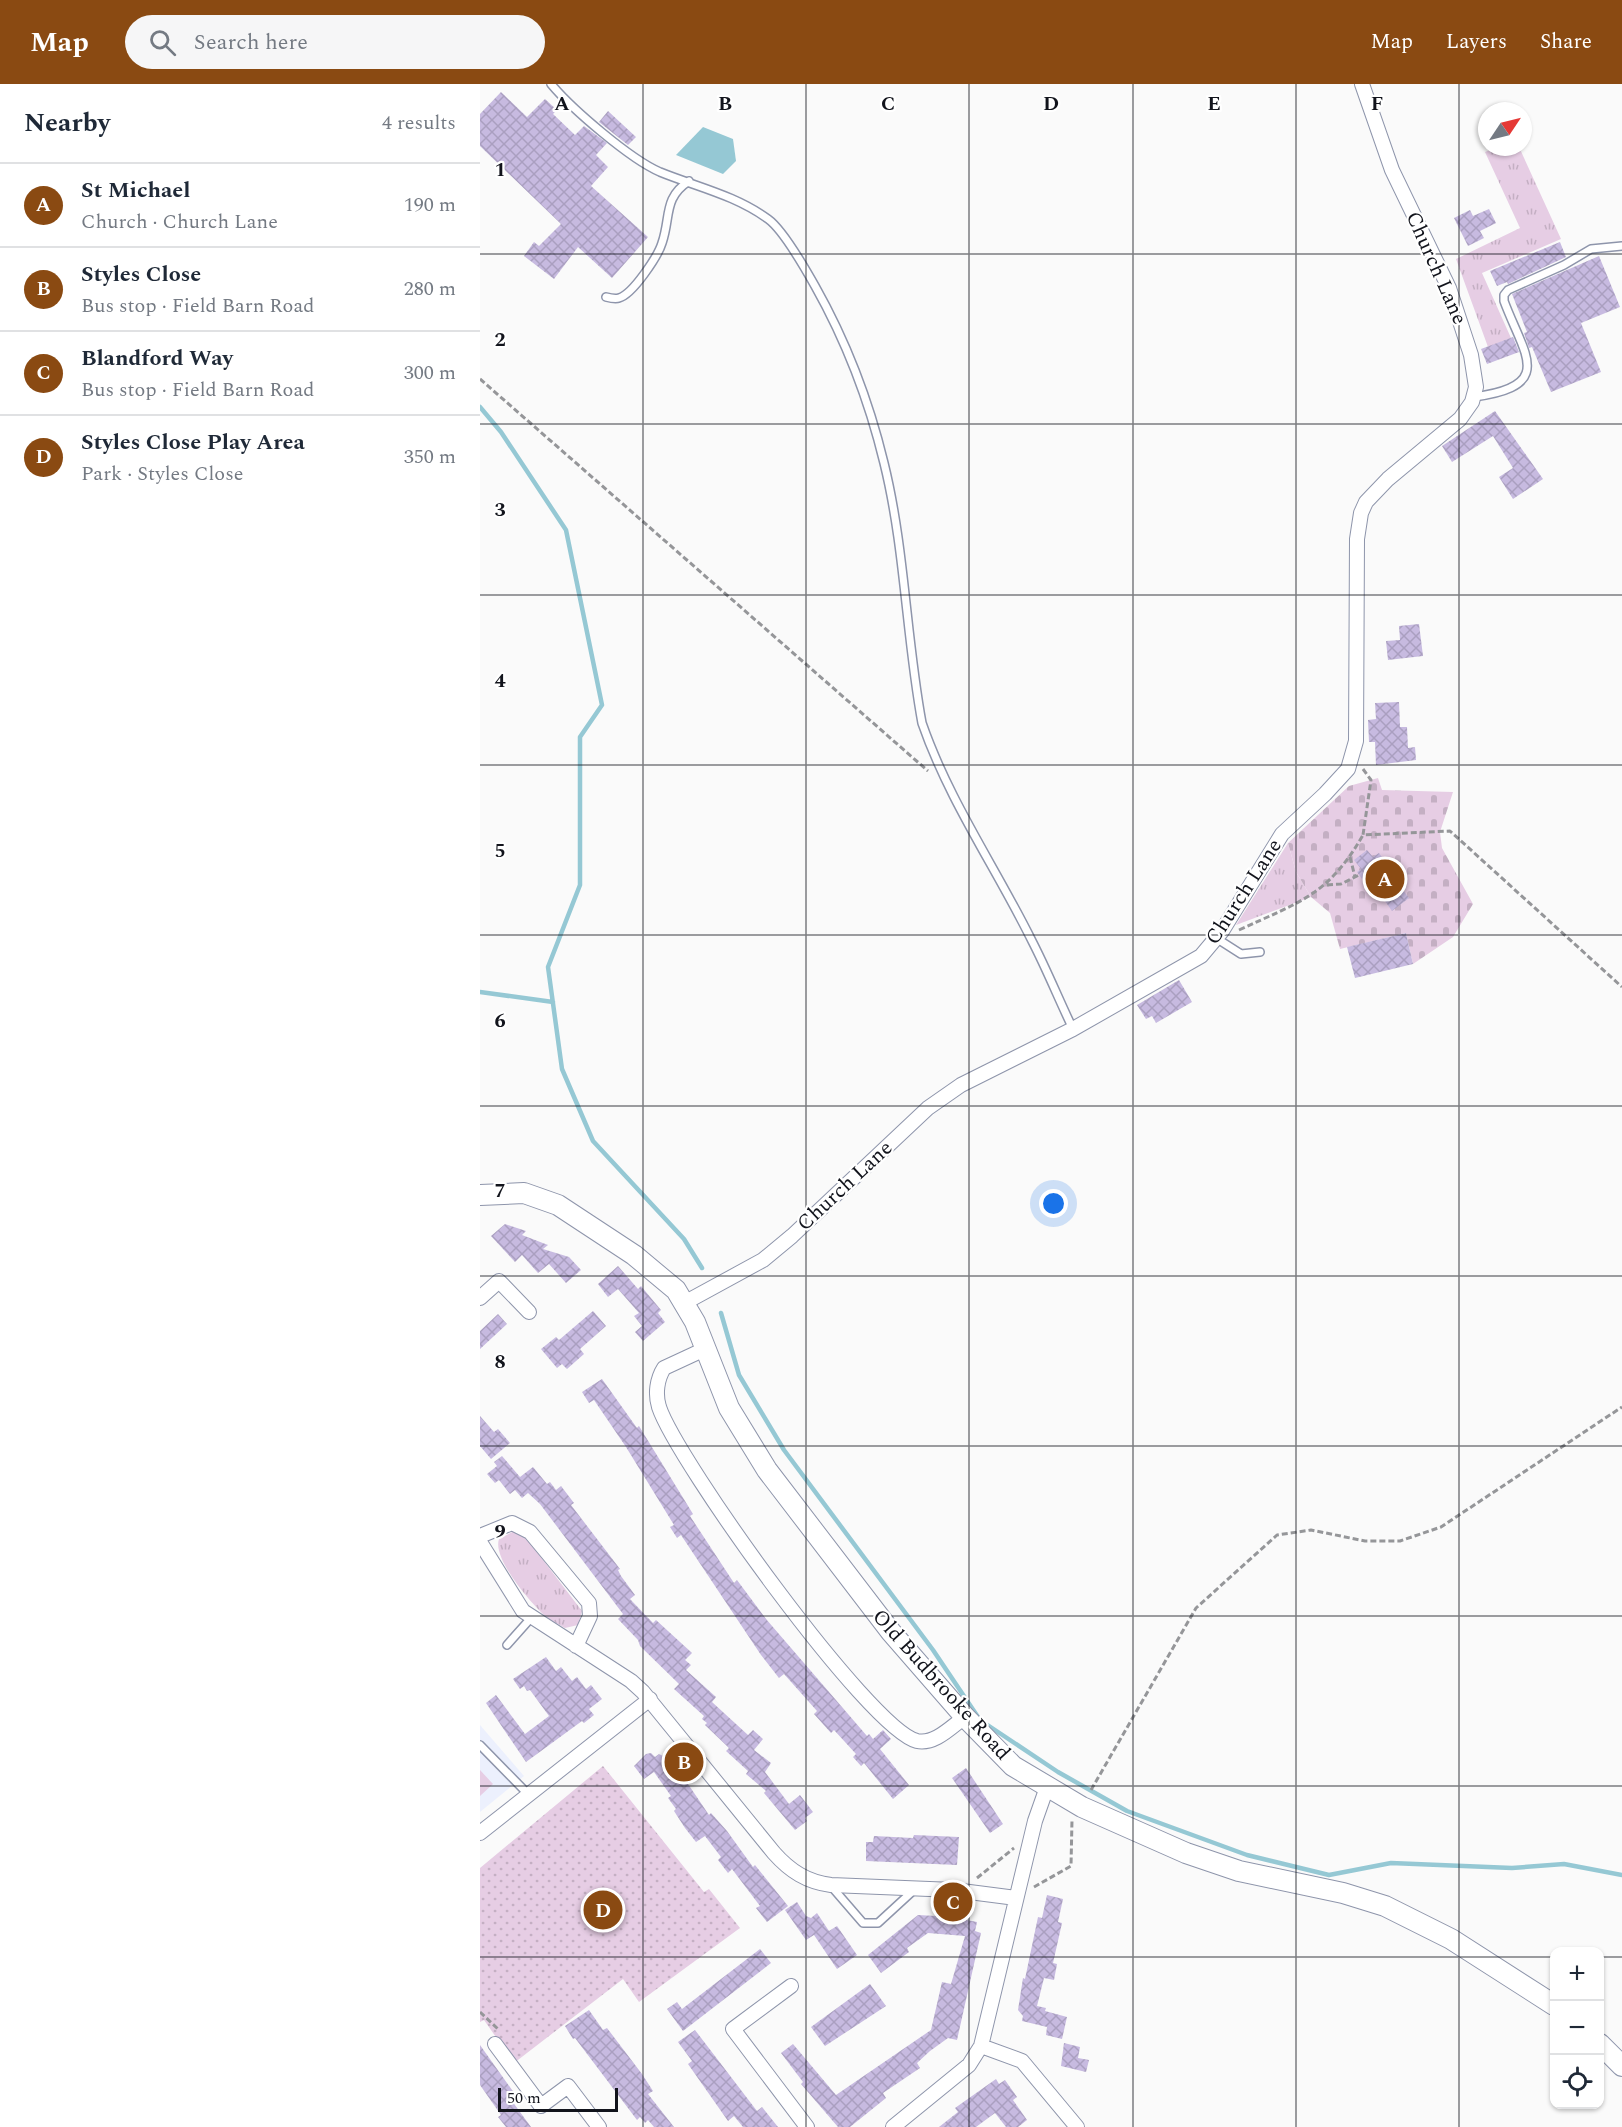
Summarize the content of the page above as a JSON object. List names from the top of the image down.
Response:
{
  "streets": {
    "street": ["Church Lane", "Old Budbrooke Road"]
  },
  "crossings": [
    ["Church Lane", "Old Budbrooke Road"]
  ],
  "scale_bar": "50 m",
  "north": "top right",
  "page": {
    "header": "Map",
    "search": "Search here",
    "nav": ["Map", "Layers", "Share"],
    "heading": ["Nearby", "4 results"],
    "list": [
      {
        "mark": "A",
        "name": "St Michael",
        "note": "Church · Church Lane",
        "value": "190 m"
      },
      {
        "mark": "B",
        "name": "Styles Close",
        "note": "Bus stop · Field Barn Road",
        "value": "280 m"
      },
      {
        "mark": "C",
        "name": "Blandford Way",
        "note": "Bus stop · Field Barn Road",
        "value": "300 m"
      },
      {
        "mark": "D",
        "name": "Styles Close Play Area",
        "note": "Park · Styles Close",
        "value": "350 m"
      }
    ],
    "pins": [
      "A",
      "B",
      "C",
      "D"
    ],
    "map_buttons": ["+", "−"],
    "scale": "50 m"
  },
  "grid": {
    "columns": [
      "A",
      "B",
      "C",
      "D",
      "E",
      "F"
    ],
    "rows": [
      "1",
      "2",
      "3",
      "4",
      "5",
      "6",
      "7",
      "8",
      "9"
    ]
  }
}
